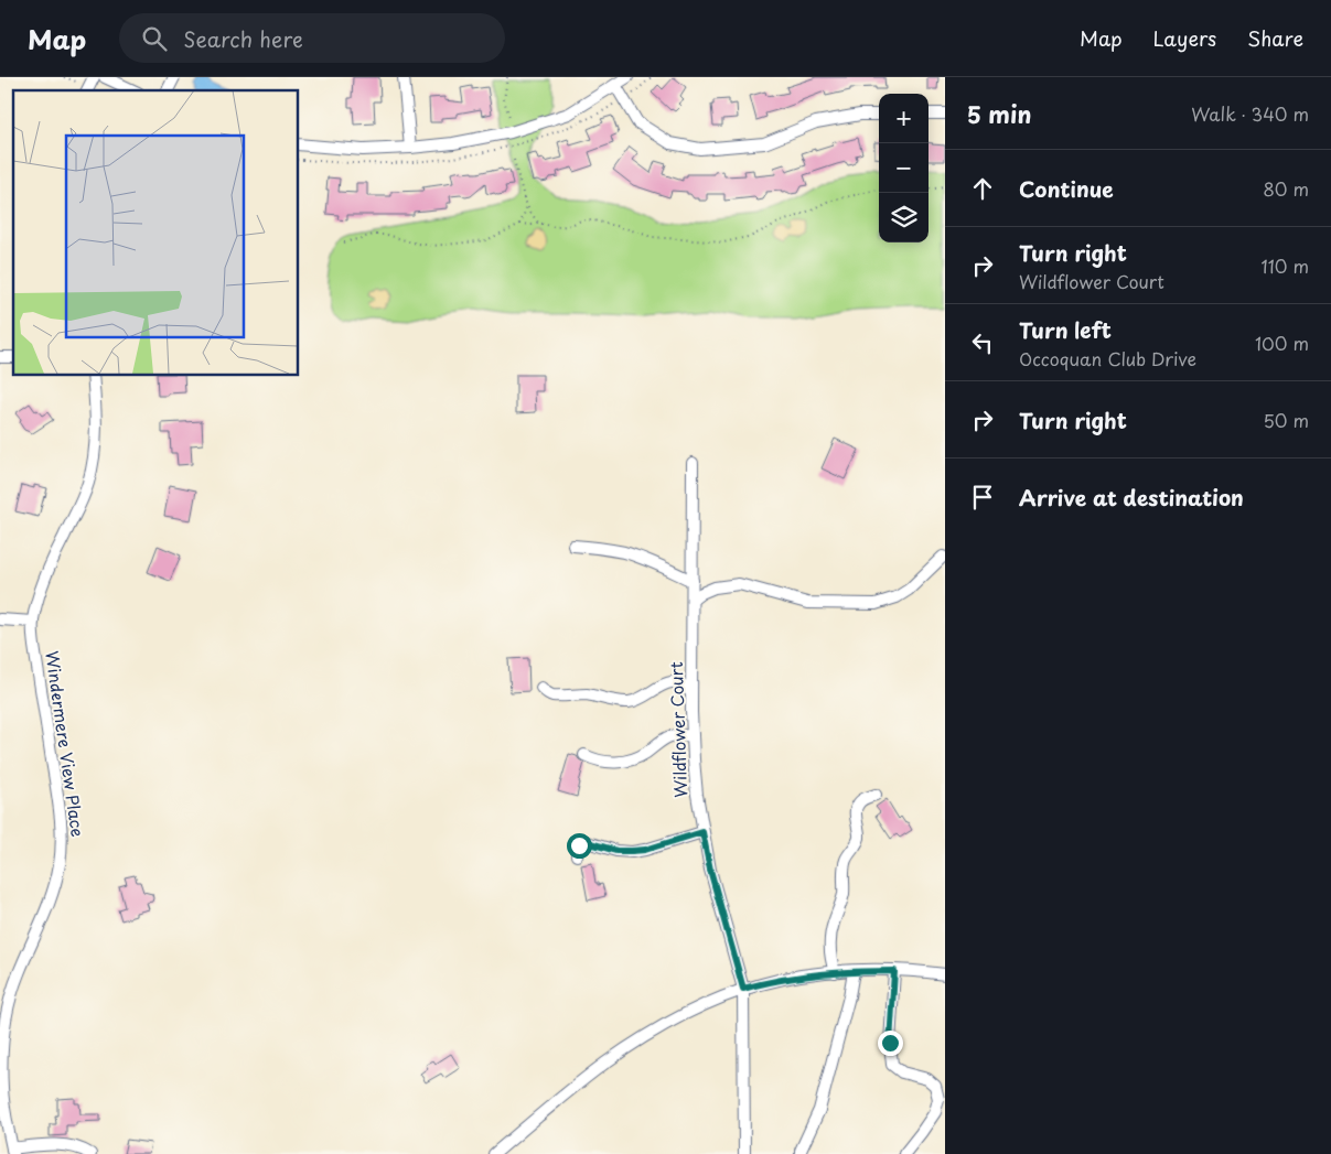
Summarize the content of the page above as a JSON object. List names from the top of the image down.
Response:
{
  "streets": {
    "street": ["Wildflower Court", "Windermere View Place"]
  },
  "page": {
    "header": "Map",
    "search": "Search here",
    "nav": ["Map", "Layers", "Share"],
    "heading": ["5 min", "Walk · 340 m"],
    "map_buttons": ["+", "−"],
    "list": [
      ["Continue", "80 m"],
      ["Turn right", "Wildflower Court", "110 m"],
      ["Turn left", "Occoquan Club Drive", "100 m"],
      ["Turn right", "50 m"],
      "Arrive at destination"
    ]
  }
}
